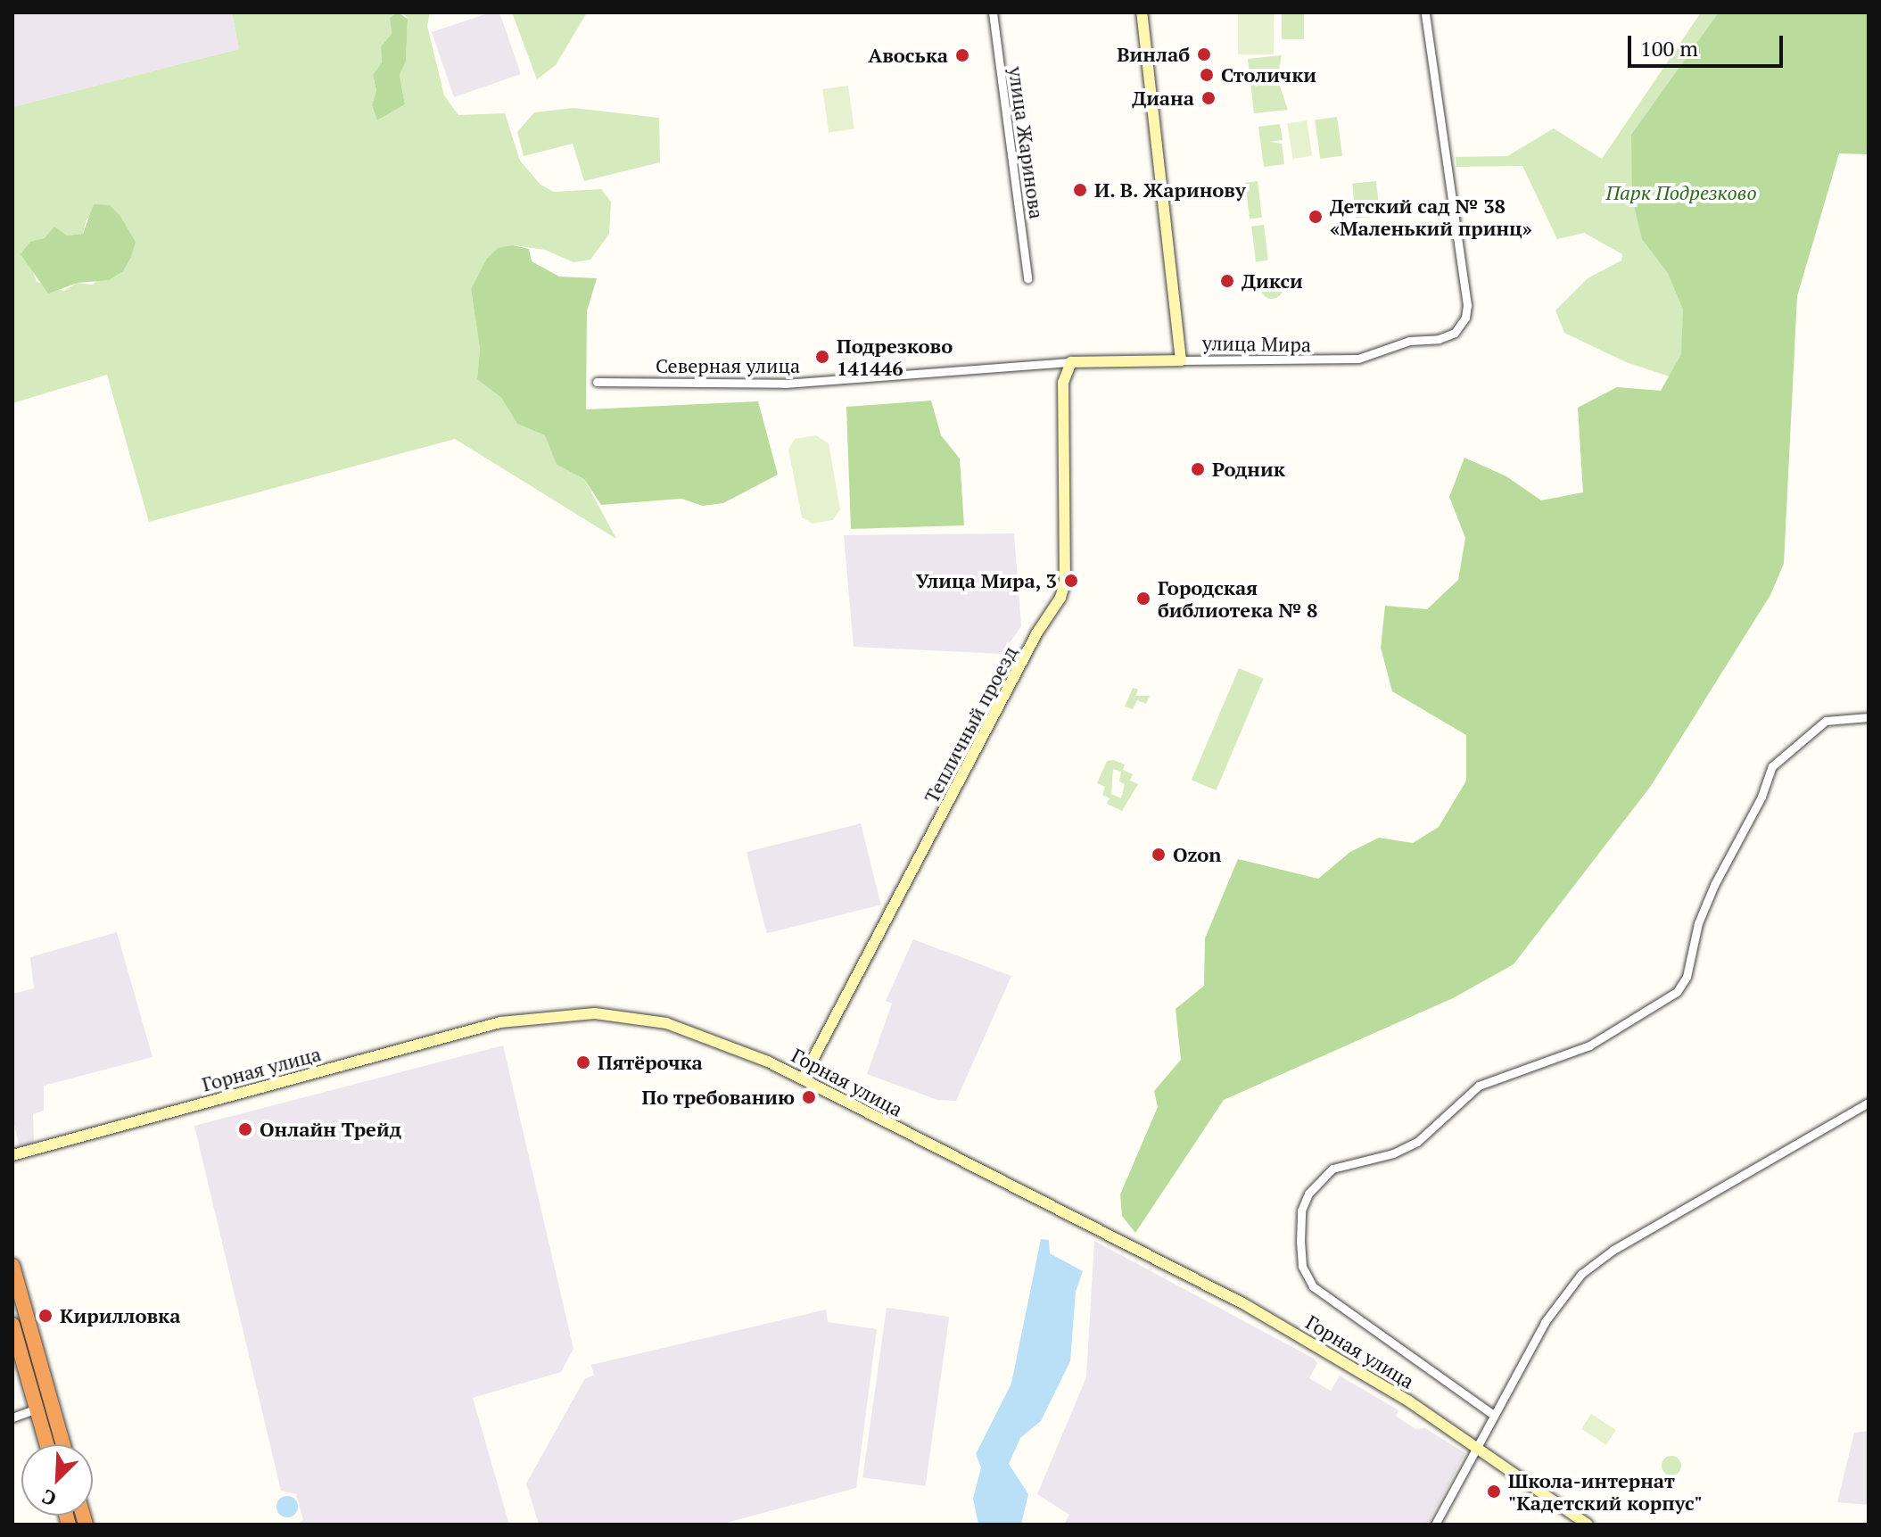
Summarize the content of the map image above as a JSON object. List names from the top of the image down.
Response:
{
  "streets": {
    "street": [
      "улица Жаринова",
      "улица Мира",
      "Северная улица",
      "Тепличный проезд",
      "Горная улица"
    ]
  },
  "crossings": [
    ["улица Мира", "Северная улица"],
    ["улица Мира", "Тепличный проезд"],
    ["Северная улица", "Тепличный проезд"],
    ["Тепличный проезд", "Горная улица"]
  ],
  "parks": ["Парк Подрезково"],
  "places": [
    "Винлаб",
    "Авоська",
    "Столички",
    "Диана",
    "И. В. Жаринову",
    "Детский сад № 38 «Маленький принц»",
    "Дикси",
    "Подрезково 141446",
    "Родник",
    "Улица Мира, 3",
    "Городская библиотека № 8",
    "Ozon",
    "Пятёрочка",
    "По требованию",
    "Онлайн Трейд",
    "Кирилловка",
    "Школа-интернат \"Кадетский корпус\""
  ],
  "scale_bar": "100 m",
  "north": "bottom left"
}
